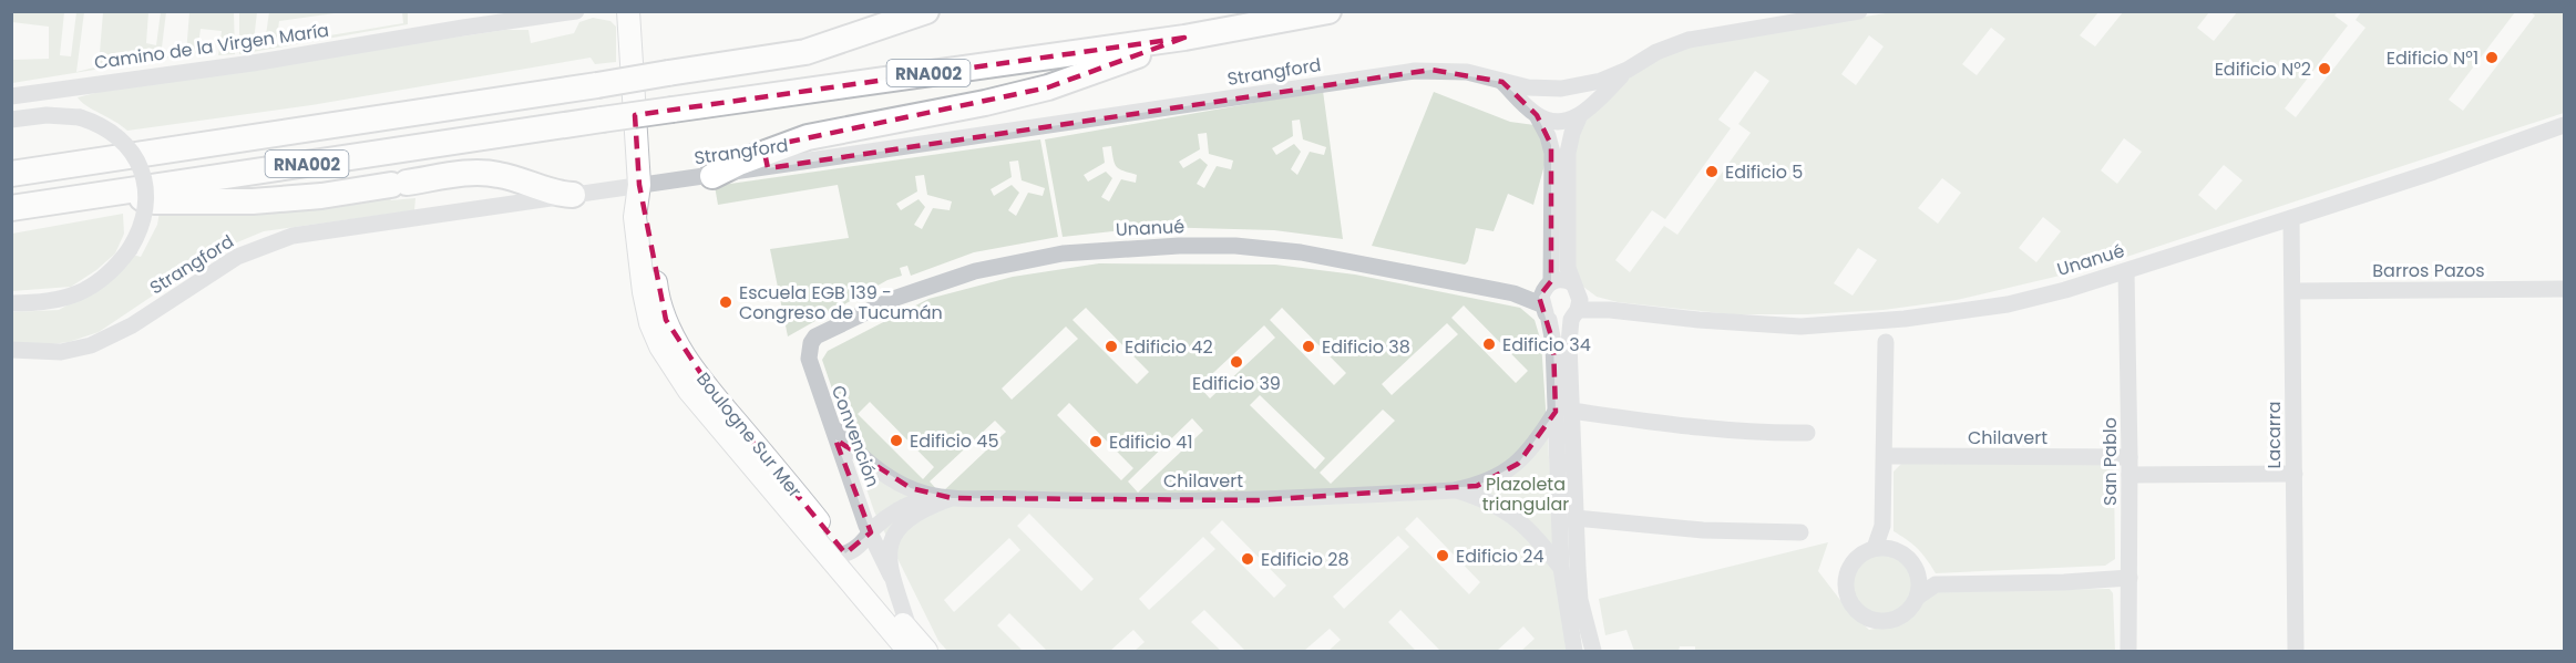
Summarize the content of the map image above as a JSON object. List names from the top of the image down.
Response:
{
  "streets": {
    "highway": ["RNA002"],
    "main road": ["Boulogne Sur Mer"],
    "street": [
      "Camino de la Virgen María",
      "Strangford",
      "Unanué",
      "Barros Pazos",
      "Lacarra",
      "Convención",
      "Chilavert",
      "San Pablo"
    ]
  },
  "crossings": [
    ["Strangford", "Boulogne Sur Mer"],
    ["Unanué", "Lacarra"],
    ["Unanué", "Convención"],
    ["Unanué", "San Pablo"],
    ["Barros Pazos", "Lacarra"],
    ["Lacarra", "Chilavert"],
    ["Chilavert", "San Pablo"]
  ],
  "parks": ["Plazoleta triangular"],
  "places": [
    "Edificio N°1",
    "Edificio N°2",
    "Edificio 5",
    "Escuela EGB 139 - Congreso de Tucumán",
    "Edificio 34",
    "Edificio 42",
    "Edificio 38",
    "Edificio 39",
    "Edificio 45",
    "Edificio 41",
    "Edificio 24",
    "Edificio 28"
  ]
}
